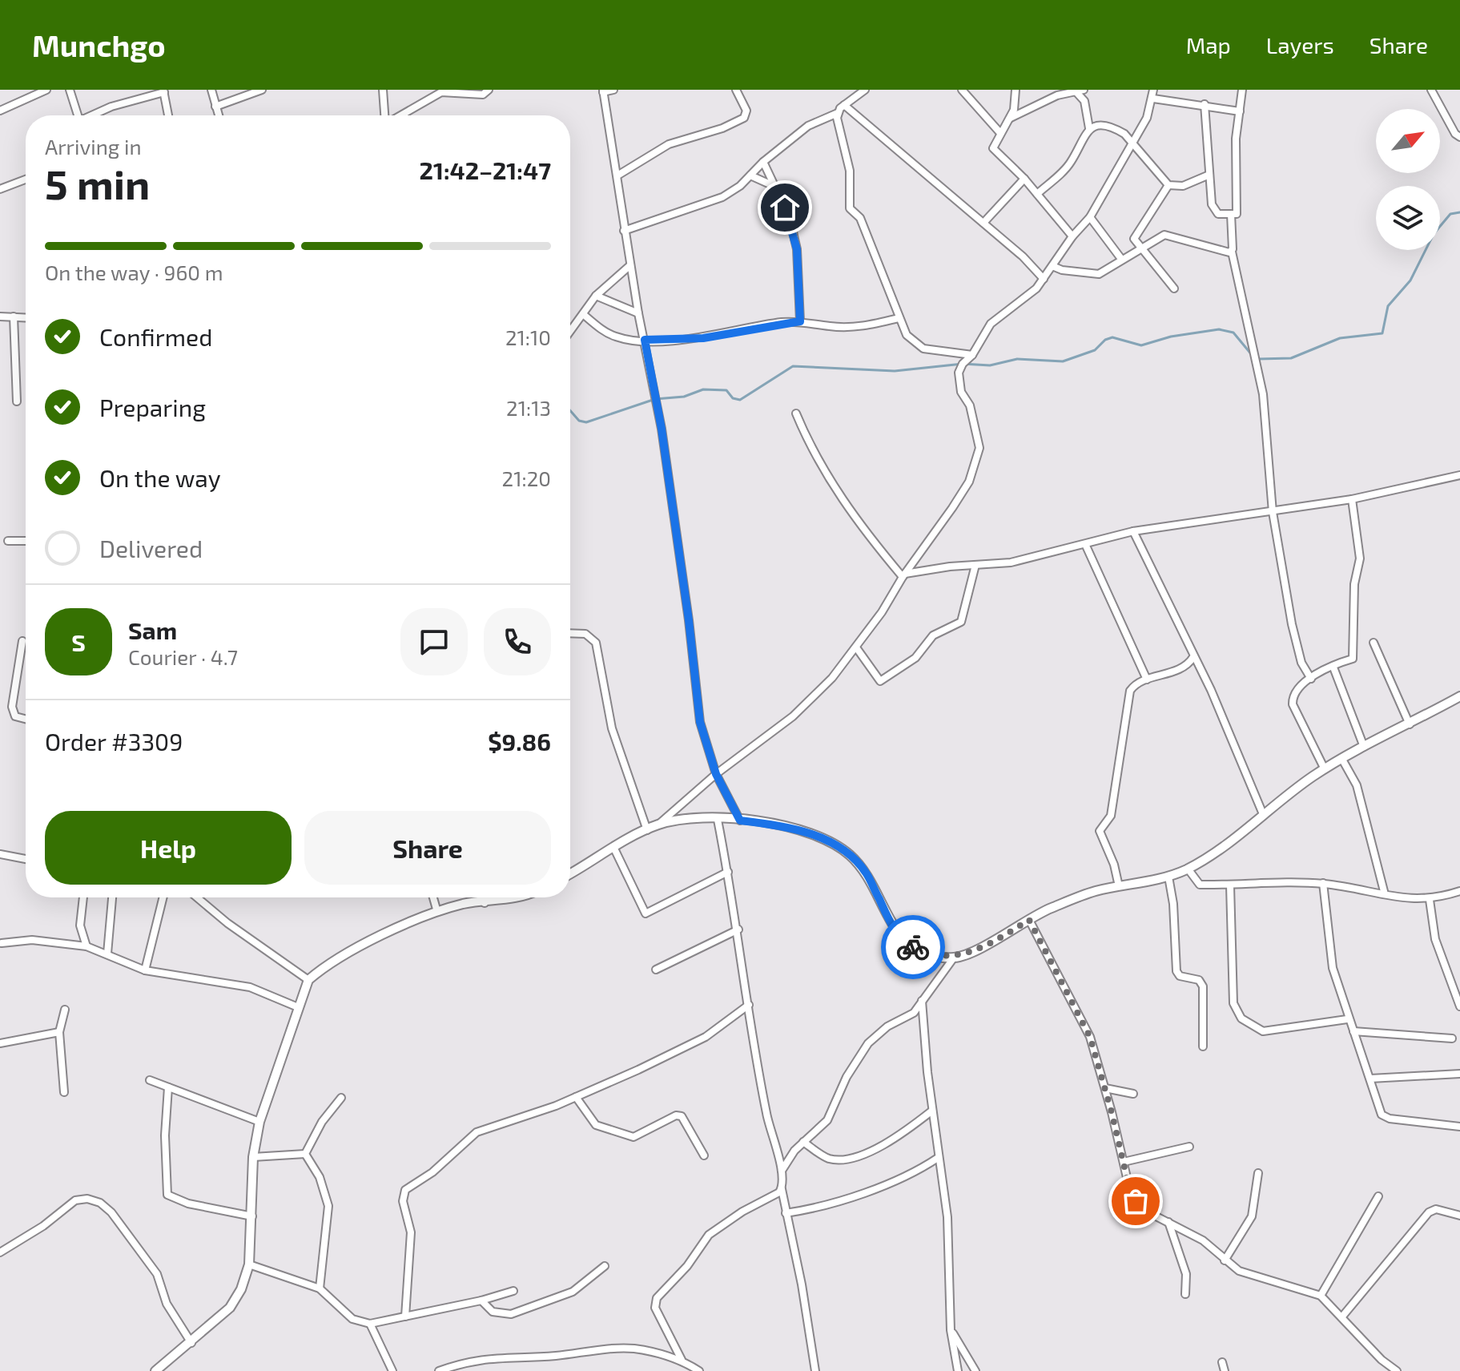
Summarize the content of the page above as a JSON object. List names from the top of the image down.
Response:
{
  "north": "top right",
  "page": {
    "header": "Munchgo",
    "nav": ["Map", "Layers", "Share"],
    "heading": ["5 min", "Arriving in", "21:42–21:47"],
    "panel": [
      "Sam",
      "Courier · 4.7",
      "Order #3309",
      "$9.86"
    ],
    "bar": "On the way · 960 m",
    "list": [
      ["Confirmed", "21:10"],
      ["Preparing", "21:13"],
      ["On the way", "21:20"],
      "Delivered"
    ],
    "round": "S",
    "buttons": ["Help", "Share"]
  }
}
